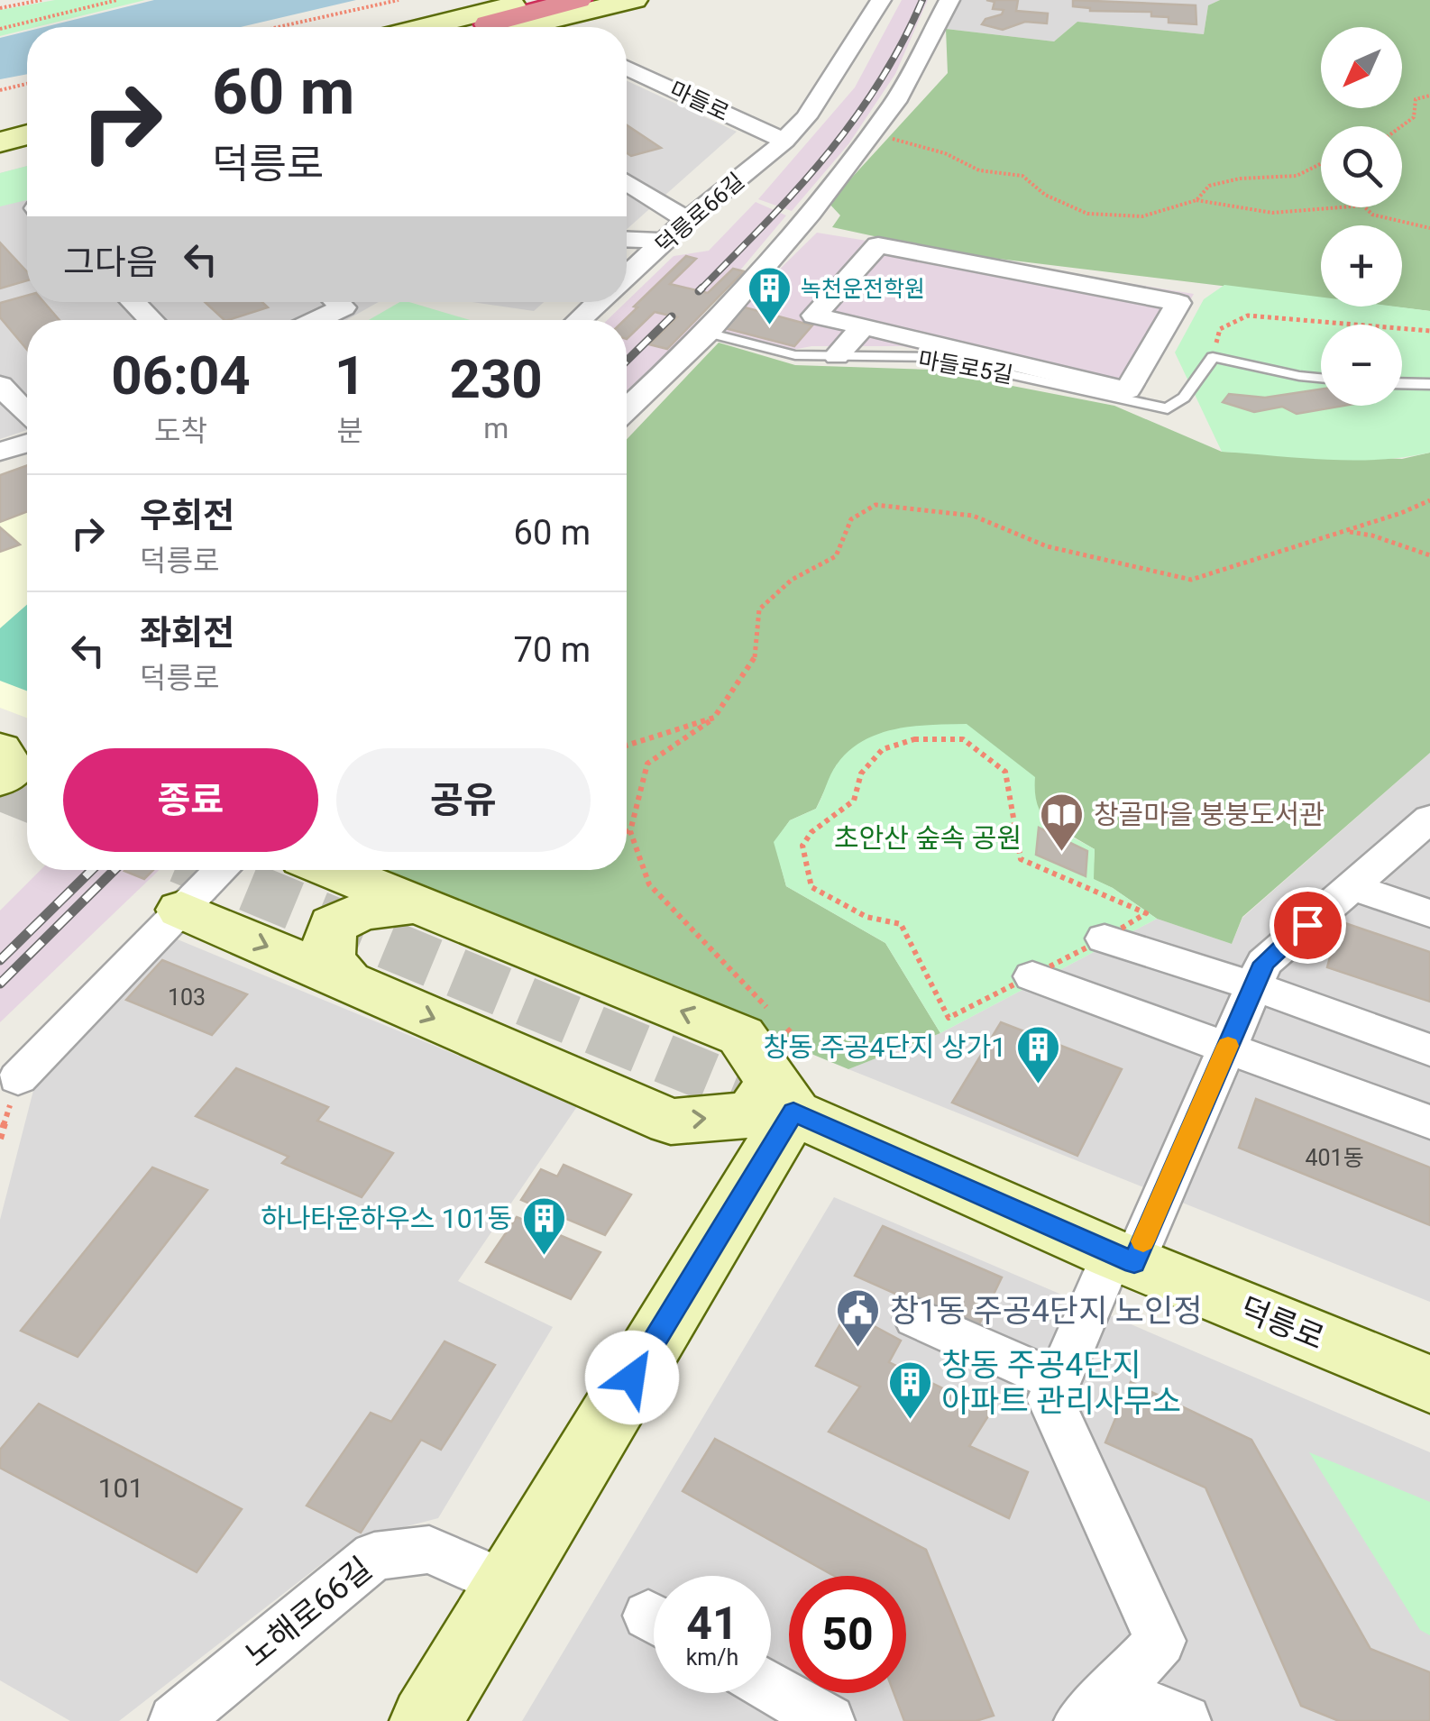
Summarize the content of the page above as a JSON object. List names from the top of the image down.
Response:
{
  "streets": {
    "main road": ["덕릉로"],
    "street": ["마들로", "덕릉로66길", "노해로66길"],
    "lane": ["마들로5길"]
  },
  "crossings": [
    ["마들로", "덕릉로66길"]
  ],
  "parks": ["초안산 숲속 공원"],
  "places": {
    "building": [
      "녹천운전학원",
      "창동 주공4단지 상가1",
      "하나타운하우스 101동",
      "창동 주공4단지 아파트 관리사무소"
    ],
    "library": ["창골마을 붕붕도서관"],
    "public building": ["창1동 주공4단지 노인정"]
  },
  "house_numbers": ["103", "401동", "101"],
  "north": "bottom left",
  "page": {
    "map_buttons": ["+", "−"],
    "turn": ["60 m", "덕릉로"],
    "then": "그다음",
    "eta": [
      "06:04",
      "도착",
      "1",
      "분",
      "230",
      "m"
    ],
    "list": [
      {
        "name": "우회전",
        "note": "덕릉로",
        "value": "60 m"
      },
      {
        "name": "좌회전",
        "note": "덕릉로",
        "value": "70 m"
      }
    ],
    "buttons": ["종료", "공유"],
    "speed": "41 km/h",
    "limit": "50"
  }
}
